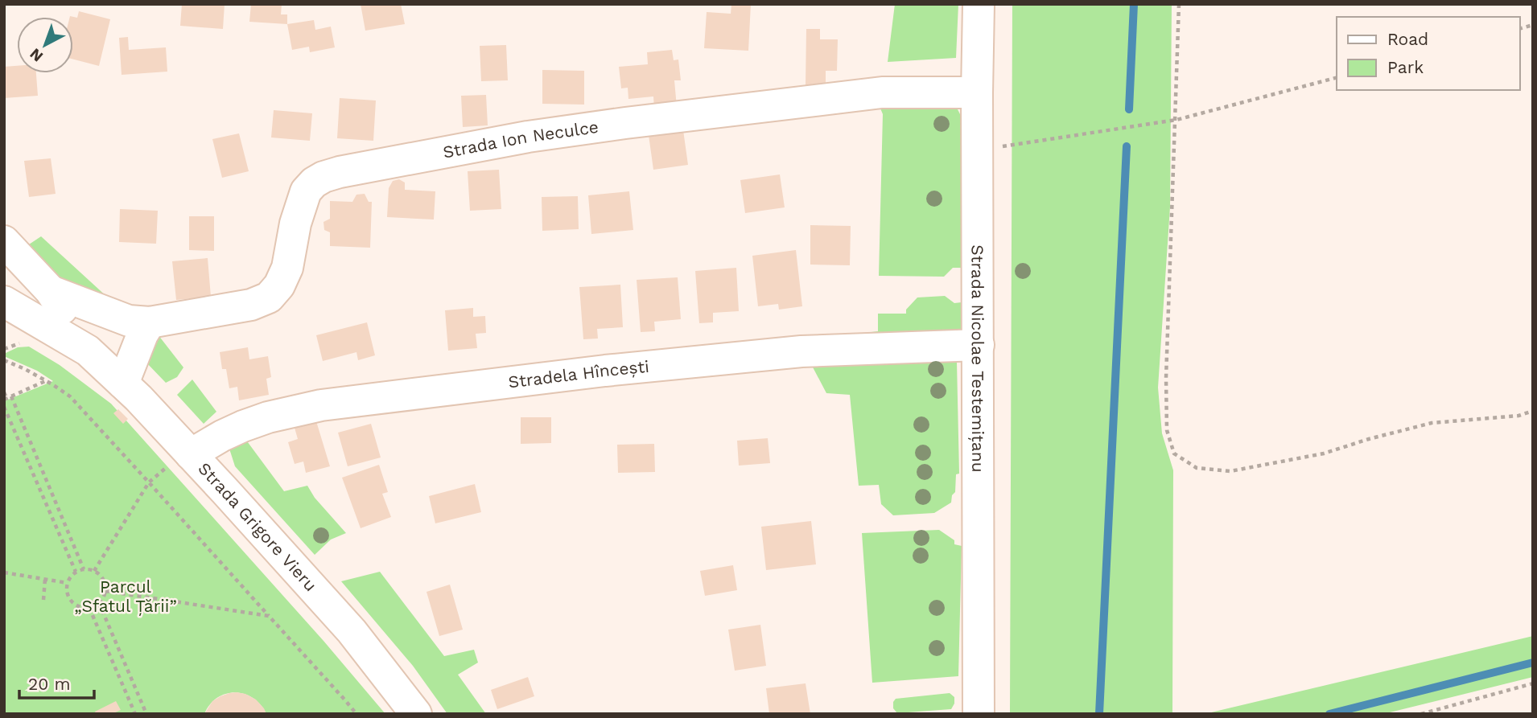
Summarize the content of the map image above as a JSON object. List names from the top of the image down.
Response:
{
  "streets": {
    "street": [
      "Strada Ion Neculce",
      "Strada Nicolae Testemițanu",
      "Stradela Hîncești",
      "Strada Grigore Vieru"
    ]
  },
  "crossings": [
    ["Strada Ion Neculce", "Strada Nicolae Testemițanu"],
    ["Strada Nicolae Testemițanu", "Stradela Hîncești"],
    ["Stradela Hîncești", "Strada Grigore Vieru"]
  ],
  "parks": ["Parcul „Sfatul Țării”"],
  "legend": ["Road", "Park"],
  "scale_bar": "20 m",
  "north": "bottom left"
}
